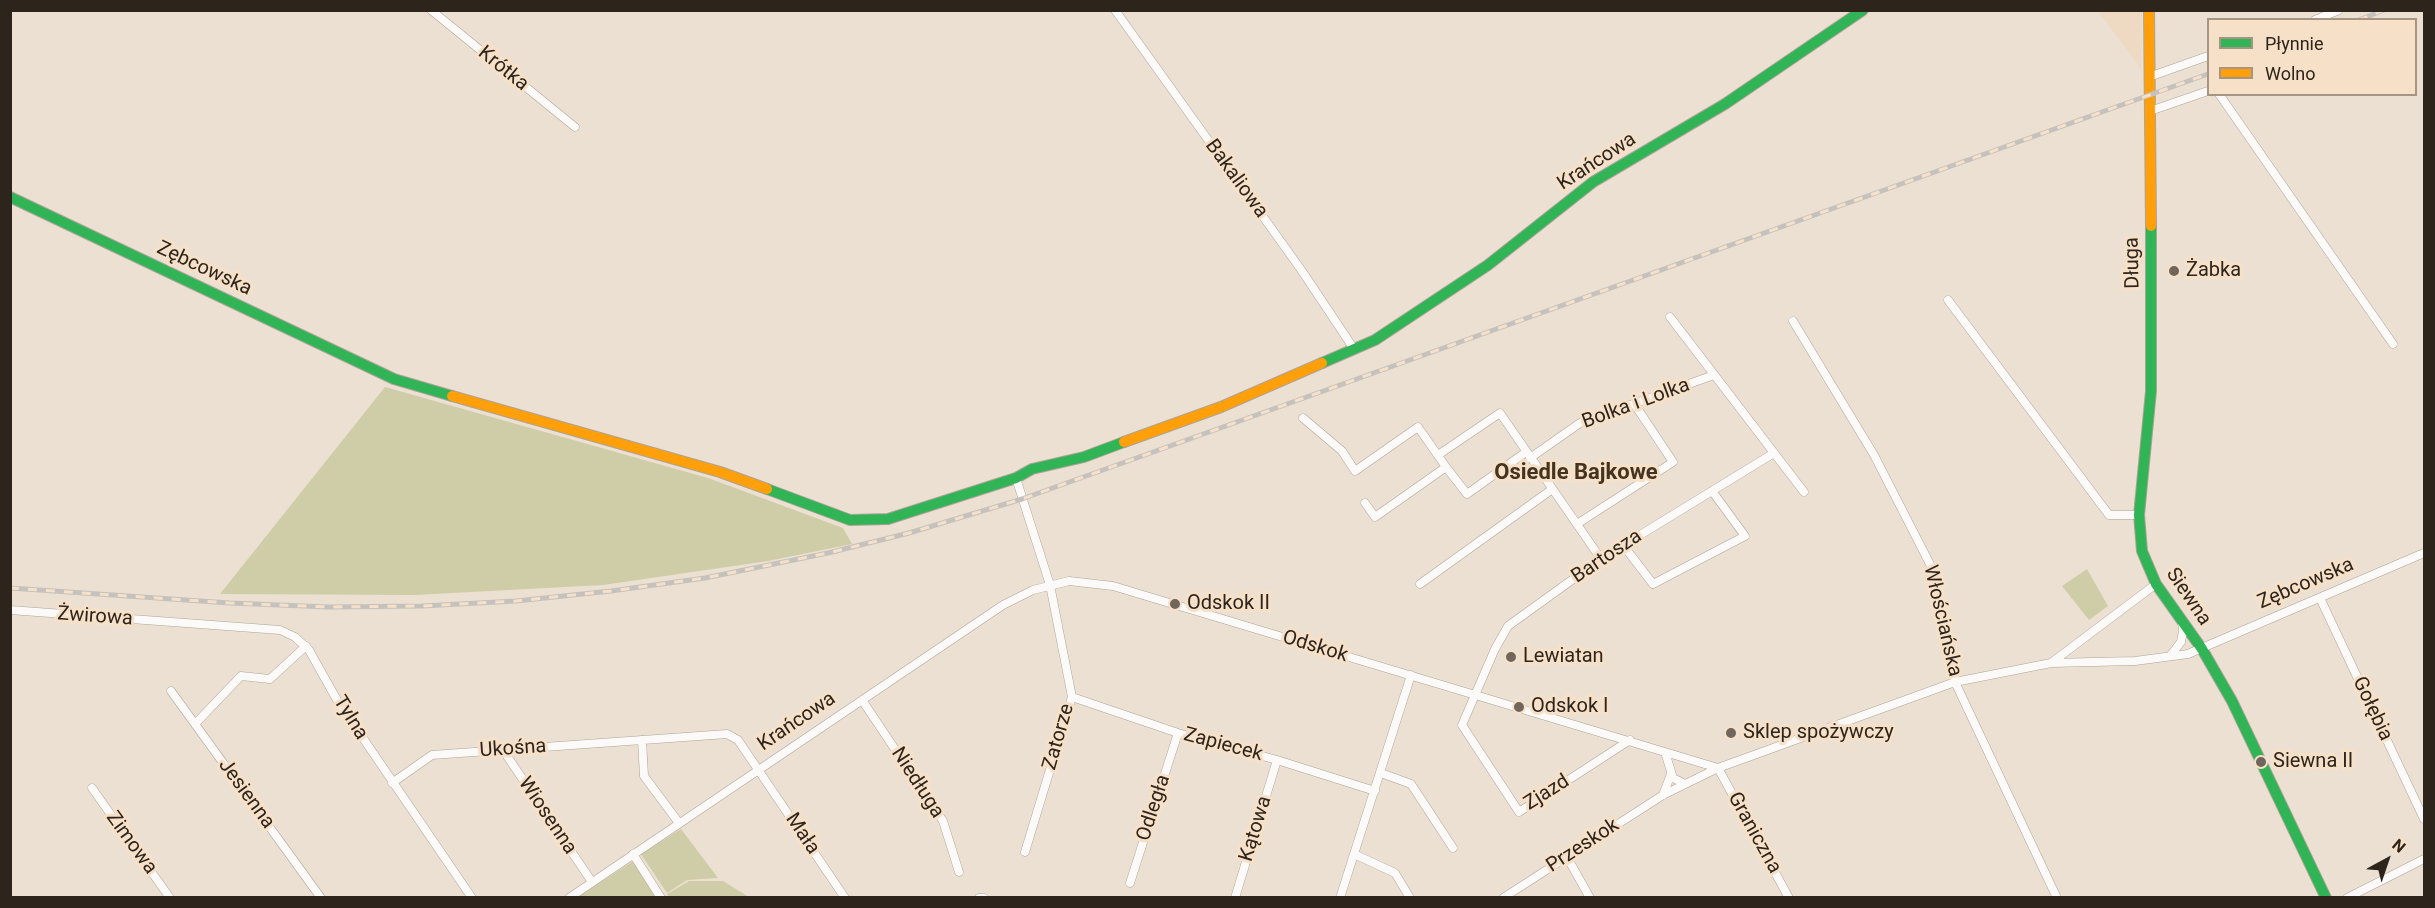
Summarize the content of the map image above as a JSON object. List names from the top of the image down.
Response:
{
  "streets": {
    "street": [
      "Krótka",
      "Krańcowa",
      "Bakaliowa",
      "Długa",
      "Zębcowska",
      "Bolka i Lolka",
      "Bartosza",
      "Siewna",
      "Żwirowa",
      "Włościańska",
      "Odskok",
      "Gołębia",
      "Tylna",
      "Zatorze",
      "Zapiecek",
      "Ukośna",
      "Niedługa",
      "Zjazd",
      "Jesienna",
      "Odległa",
      "Wiosenna",
      "Kątowa",
      "Graniczna",
      "Mała",
      "Zimowa",
      "Przeskok"
    ]
  },
  "crossings": [
    ["Krańcowa", "Bakaliowa"],
    ["Krańcowa", "Zębcowska"],
    ["Krańcowa", "Odskok"],
    ["Krańcowa", "Zatorze"],
    ["Krańcowa", "Ukośna"],
    ["Krańcowa", "Niedługa"],
    ["Krańcowa", "Wiosenna"],
    ["Krańcowa", "Mała"],
    ["Długa", "Siewna"],
    ["Zębcowska", "Siewna"],
    ["Zębcowska", "Włościańska"],
    ["Zębcowska", "Odskok"],
    ["Zębcowska", "Gołębia"],
    ["Zębcowska", "Graniczna"],
    ["Zębcowska", "Przeskok"],
    ["Bolka i Lolka", "Bartosza"],
    ["Bartosza", "Odskok"],
    ["Bartosza", "Zjazd"],
    ["Żwirowa", "Tylna"],
    ["Odskok", "Zatorze"],
    ["Odskok", "Zjazd"],
    ["Odskok", "Graniczna"],
    ["Odskok", "Przeskok"],
    ["Tylna", "Ukośna"],
    ["Zatorze", "Zapiecek"],
    ["Zapiecek", "Odległa"],
    ["Zapiecek", "Kątowa"],
    ["Ukośna", "Wiosenna"],
    ["Ukośna", "Mała"]
  ],
  "districts": ["Osiedle Bajkowe"],
  "places": [
    "Żabka",
    "Odskok II",
    "Lewiatan",
    "Odskok I",
    "Sklep spożywczy",
    "Siewna II"
  ],
  "legend": ["Płynnie", "Wolno"],
  "north": "top right"
}
